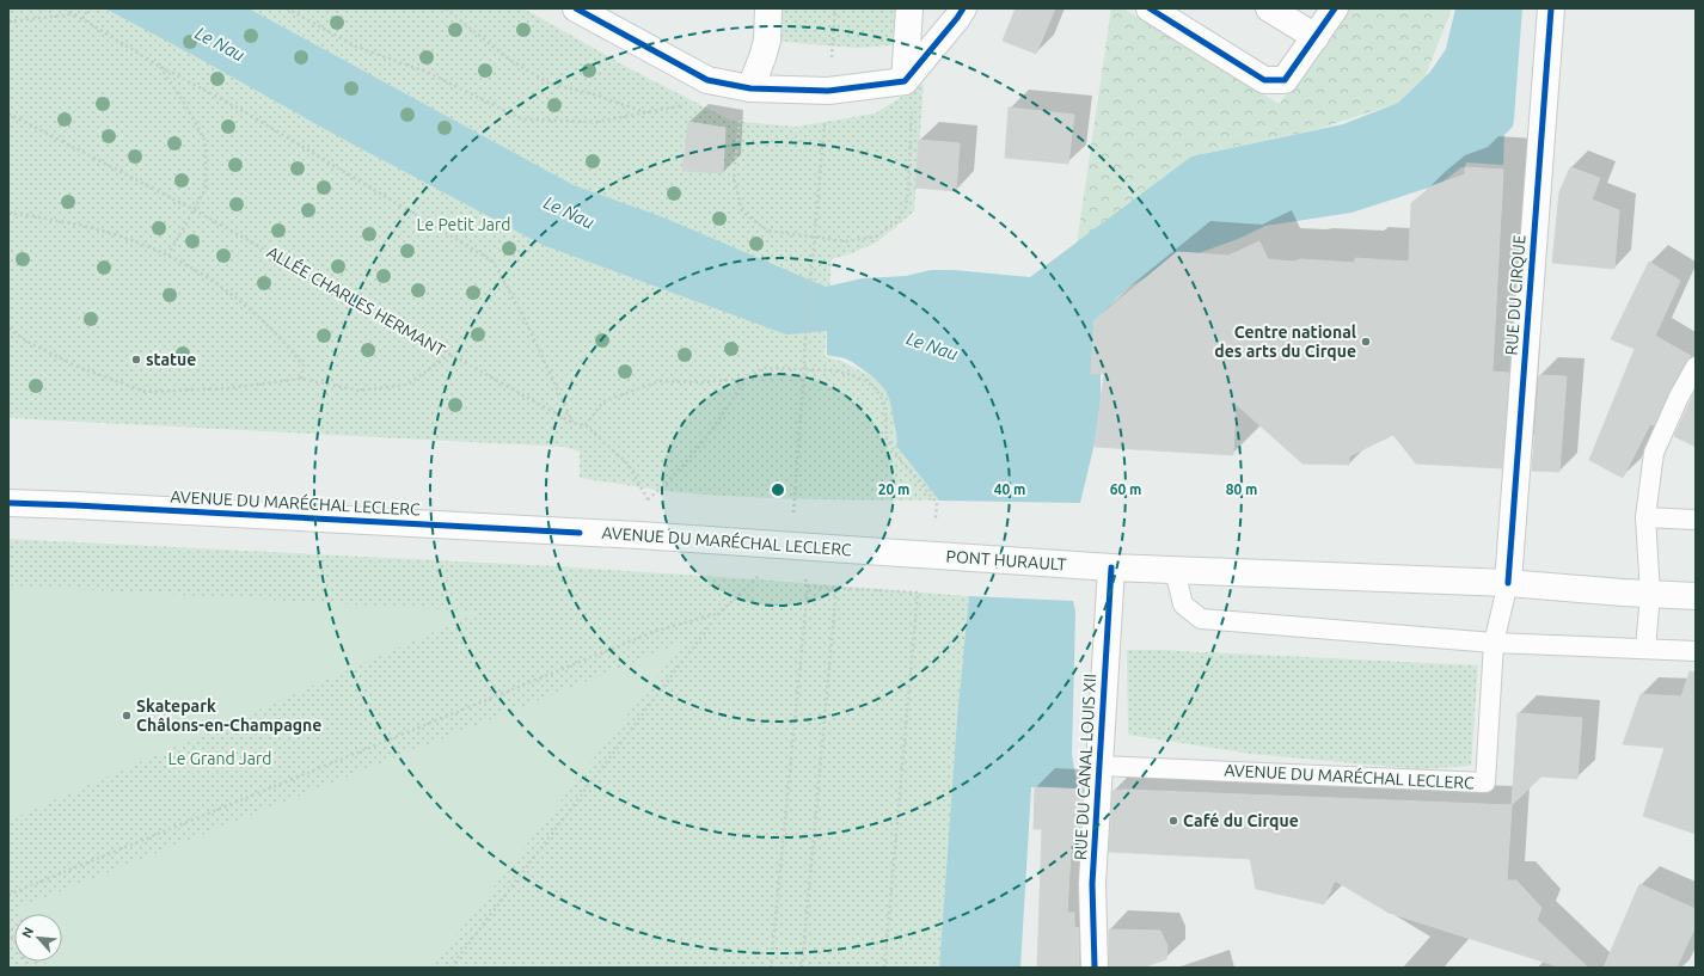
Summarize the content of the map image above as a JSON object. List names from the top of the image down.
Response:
{
  "streets": {
    "street": [
      "RUE DU CIRQUE",
      "AVENUE DU MARÉCHAL LECLERC",
      "PONT HURAULT",
      "RUE DU CANAL LOUIS XII"
    ],
    "path": ["ALLÉE CHARLES HERMANT"]
  },
  "crossings": [
    ["RUE DU CIRQUE", "AVENUE DU MARÉCHAL LECLERC"],
    ["AVENUE DU MARÉCHAL LECLERC", "PONT HURAULT"],
    ["AVENUE DU MARÉCHAL LECLERC", "RUE DU CANAL LOUIS XII"],
    ["PONT HURAULT", "RUE DU CANAL LOUIS XII"]
  ],
  "water": ["Le Nau"],
  "parks": ["Le Petit Jard", "Le Grand Jard"],
  "places": [
    "Centre national des arts du Cirque",
    "statue",
    "Skatepark Châlons-en-Champagne",
    "Café du Cirque"
  ],
  "north": "top left",
  "rings": [
    "20 m",
    "40 m",
    "60 m",
    "80 m"
  ]
}
